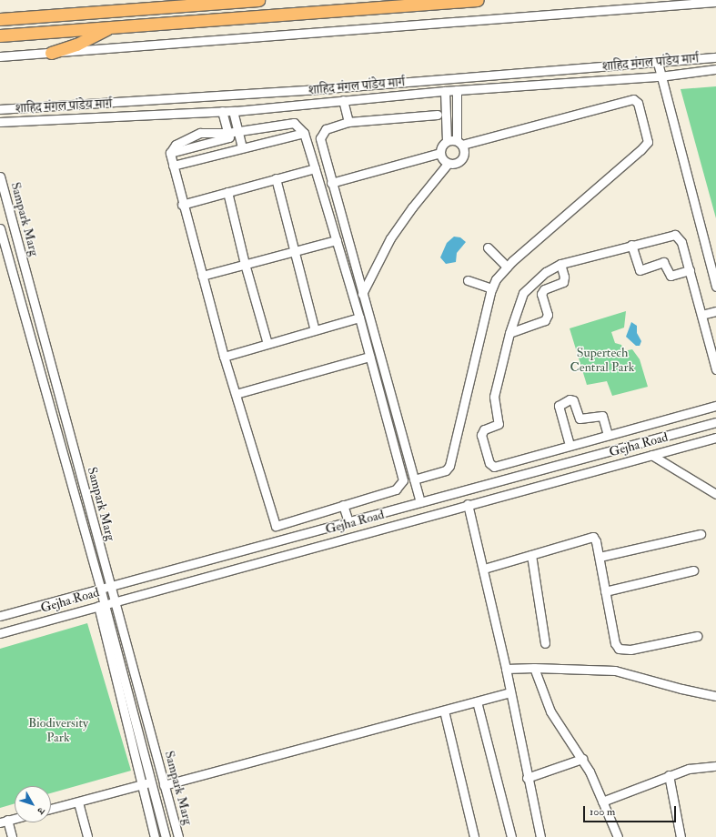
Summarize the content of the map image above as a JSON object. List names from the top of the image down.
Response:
{
  "streets": {
    "street": ["शाहिद मंगल पांडेय मार्ग", "Sampark Marg", "Gejha Road"]
  },
  "crossings": [
    ["Sampark Marg", "Gejha Road"]
  ],
  "parks": ["Supertech Central Park", "Biodiversity Park"],
  "scale_bar": "100 m",
  "north": "bottom right"
}
